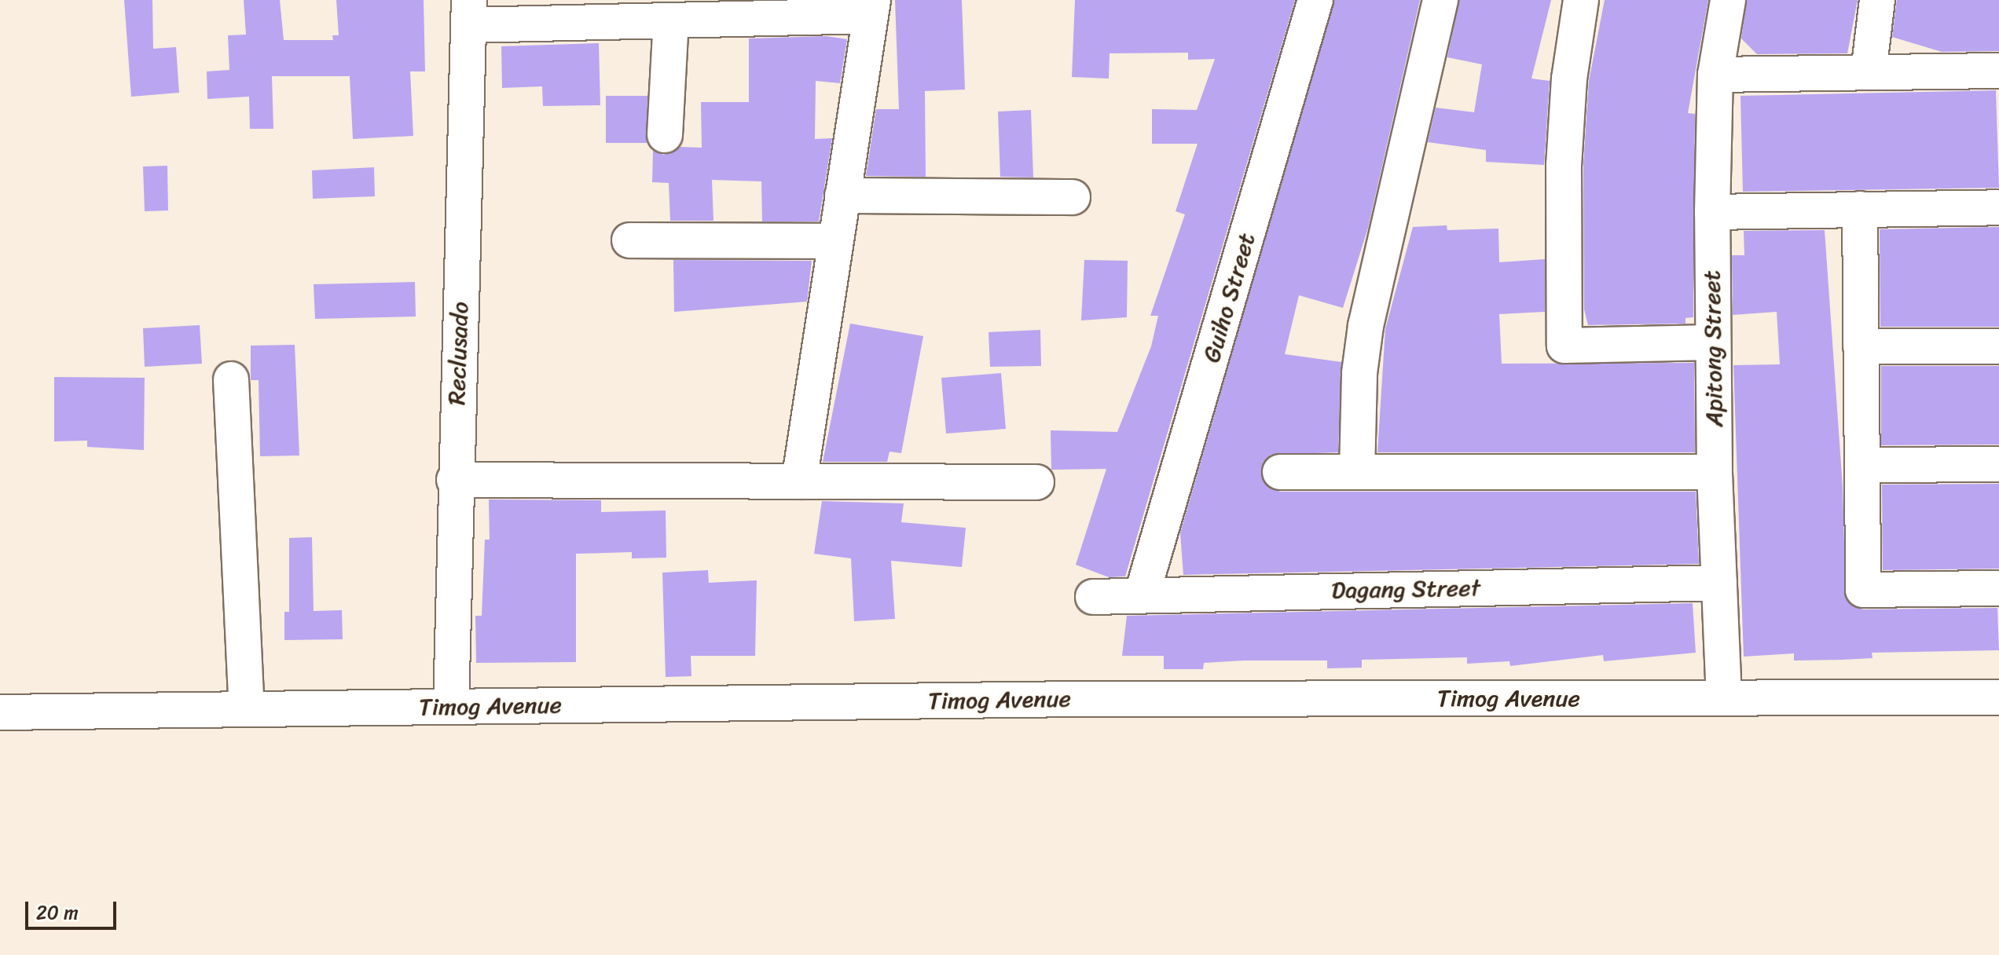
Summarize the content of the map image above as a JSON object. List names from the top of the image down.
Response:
{
  "streets": {
    "street": [
      "Guiho Street",
      "Apitong Street",
      "Reclusado",
      "Dagang Street",
      "Timog Avenue"
    ]
  },
  "crossings": [
    ["Guiho Street", "Dagang Street"],
    ["Apitong Street", "Dagang Street"],
    ["Apitong Street", "Timog Avenue"],
    ["Reclusado", "Timog Avenue"]
  ],
  "scale_bar": "20 m"
}
